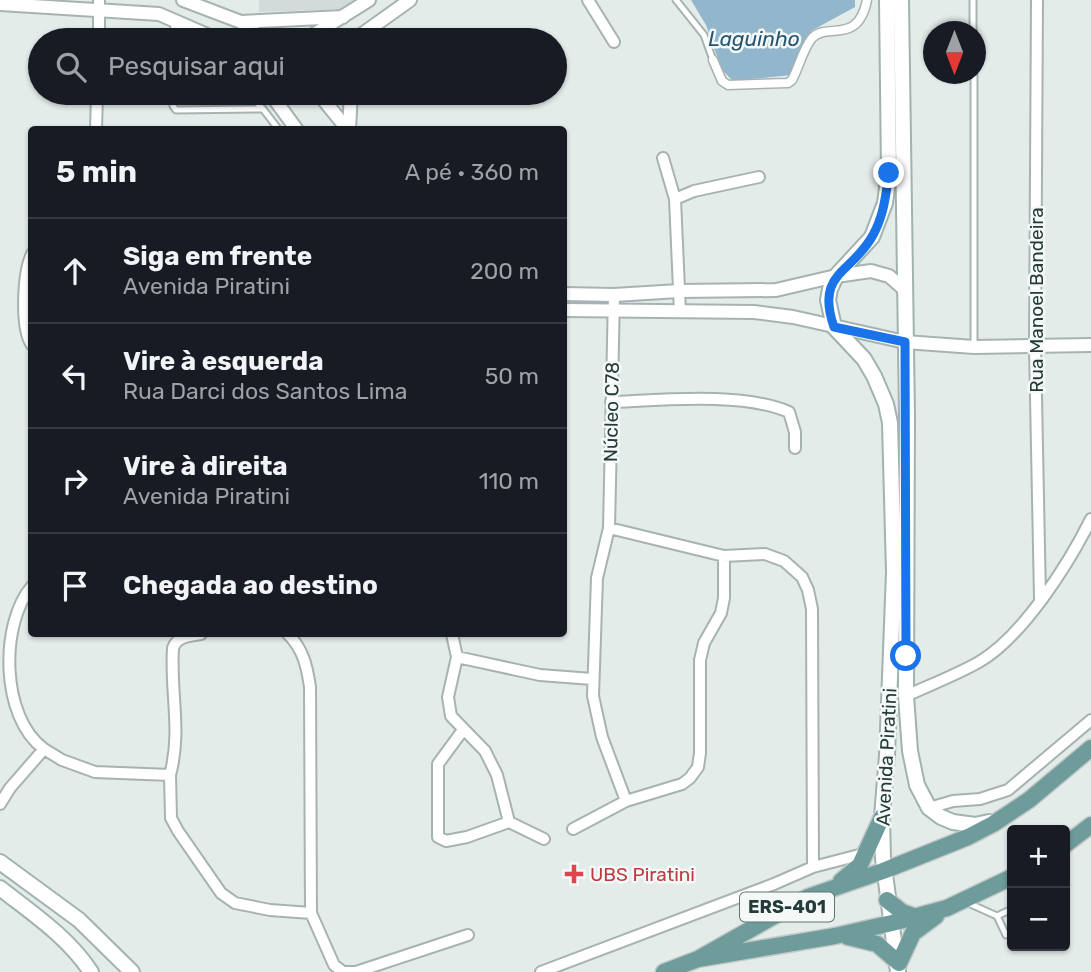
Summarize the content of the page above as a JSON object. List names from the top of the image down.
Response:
{
  "streets": {
    "main road": ["Avenida Piratini", "ERS-401"],
    "street": ["Rua Manoel Bandeira", "Núcleo C78"]
  },
  "crossings": [
    ["Avenida Piratini", "ERS-401"]
  ],
  "water": ["Laguinho"],
  "places": {
    "health": ["UBS Piratini"]
  },
  "north": "bottom",
  "page": {
    "search": "Pesquisar aqui",
    "heading": ["5 min", "A pé · 360 m"],
    "list": [
      ["Siga em frente", "Avenida Piratini", "200 m"],
      ["Vire à esquerda", "Rua Darci dos Santos Lima", "50 m"],
      ["Vire à direita", "Avenida Piratini", "110 m"],
      "Chegada ao destino"
    ],
    "map_buttons": ["+", "−"]
  }
}
